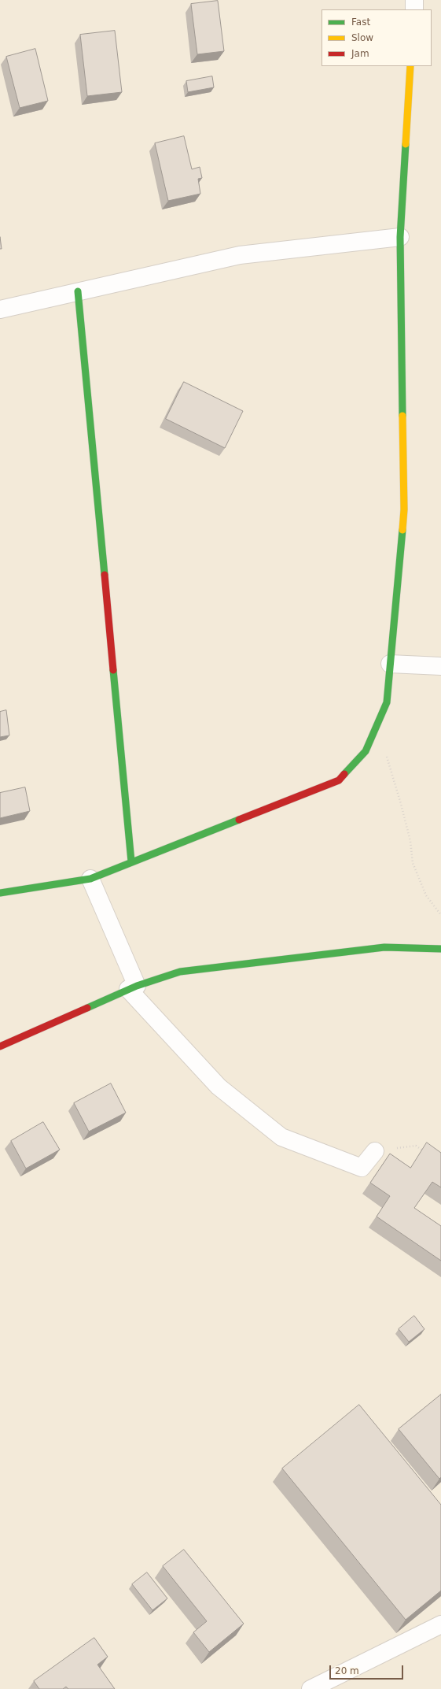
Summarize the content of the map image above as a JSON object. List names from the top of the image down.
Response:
{
  "legend": ["Fast", "Slow", "Jam"],
  "scale_bar": "20 m"
}
